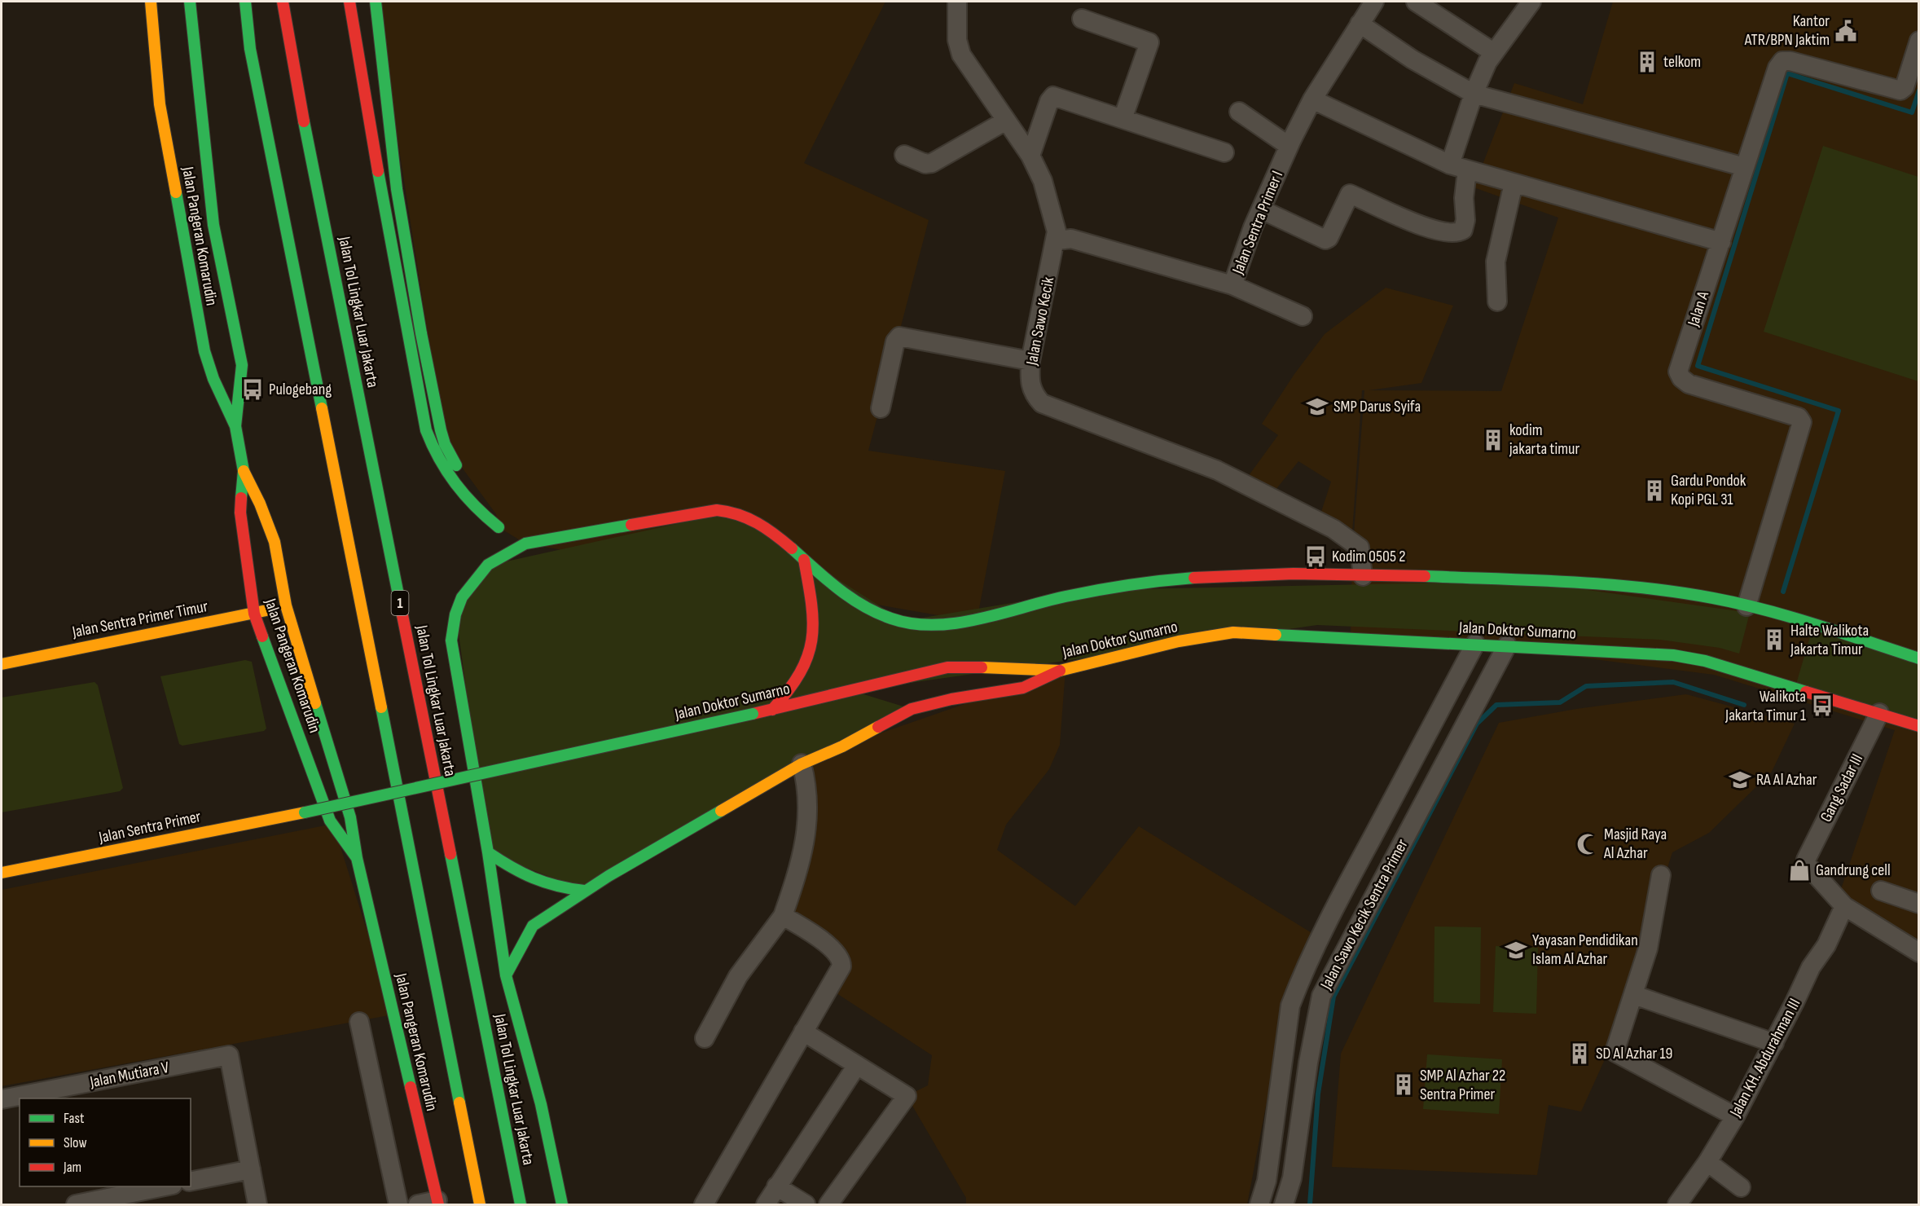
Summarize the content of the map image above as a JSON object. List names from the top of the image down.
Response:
{
  "streets": {
    "main road": [
      "Jalan Pangeran Komarudin",
      "Jalan Tol Lingkar Luar Jakarta",
      "1",
      "Jalan Sentra Primer Timur",
      "Jalan Doktor Sumarno",
      "Jalan Sentra Primer"
    ],
    "street": [
      "Jalan Sentra Primer I",
      "Jalan A",
      "Jalan Sawo Kecik",
      "Gang Sadar III",
      "Jalan Sawo Kecik Sentra Primer",
      "Jalan KH. Abdurahman III",
      "Jalan Mutiara V"
    ]
  },
  "crossings": [
    ["Jalan Sentra Primer I", "Jalan Sawo Kecik"],
    ["Jalan Pangeran Komarudin", "Jalan Sentra Primer Timur"],
    ["Jalan Doktor Sumarno", "Gang Sadar III"],
    ["Jalan Doktor Sumarno", "Jalan Sentra Primer"],
    ["Jalan Doktor Sumarno", "Jalan Sawo Kecik Sentra Primer"],
    ["Gang Sadar III", "Jalan KH. Abdurahman III"]
  ],
  "places": {
    "public building": ["Kantor ATR/BPN Jaktim"],
    "building": [
      "telkom",
      "kodim jakarta timur",
      "Gardu Pondok Kopi PGL 31",
      "Halte Walikota Jakarta Timur",
      "SD Al Azhar 19",
      "SMP Al Azhar 22 Sentra Primer"
    ],
    "bus stop": ["Pulogebang", "Kodim 0505 2", "Walikota Jakarta Timur 1"],
    "school or university": ["SMP Darus Syifa", "RA Al Azhar", "Yayasan Pendidikan Islam Al Azhar"],
    "mosque": ["Masjid Raya Al Azhar"],
    "shop": ["Gandrung cell"]
  },
  "legend": ["Fast", "Slow", "Jam"]
}
